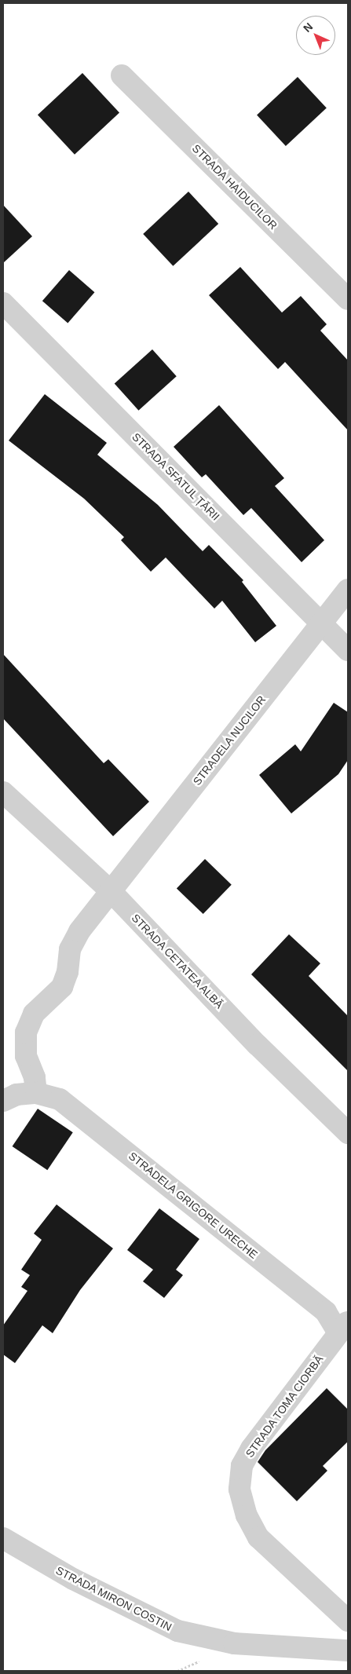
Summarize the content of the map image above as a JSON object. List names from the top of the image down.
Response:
{
  "streets": {
    "street": [
      "STRADA HAIDUCILOR",
      "STRADA SFATUL ȚĂRII",
      "STRADELA NUCILOR",
      "STRADA CETATEA ALBĂ",
      "STRADELA GRIGORE URECHE",
      "STRADA TOMA CIORBĂ",
      "STRADA MIRON COSTIN"
    ]
  },
  "crossings": [
    ["STRADA SFATUL ȚĂRII", "STRADELA NUCILOR"],
    ["STRADELA NUCILOR", "STRADA CETATEA ALBĂ"],
    ["STRADELA NUCILOR", "STRADELA GRIGORE URECHE"],
    ["STRADELA GRIGORE URECHE", "STRADA TOMA CIORBĂ"]
  ],
  "north": "top left"
}
